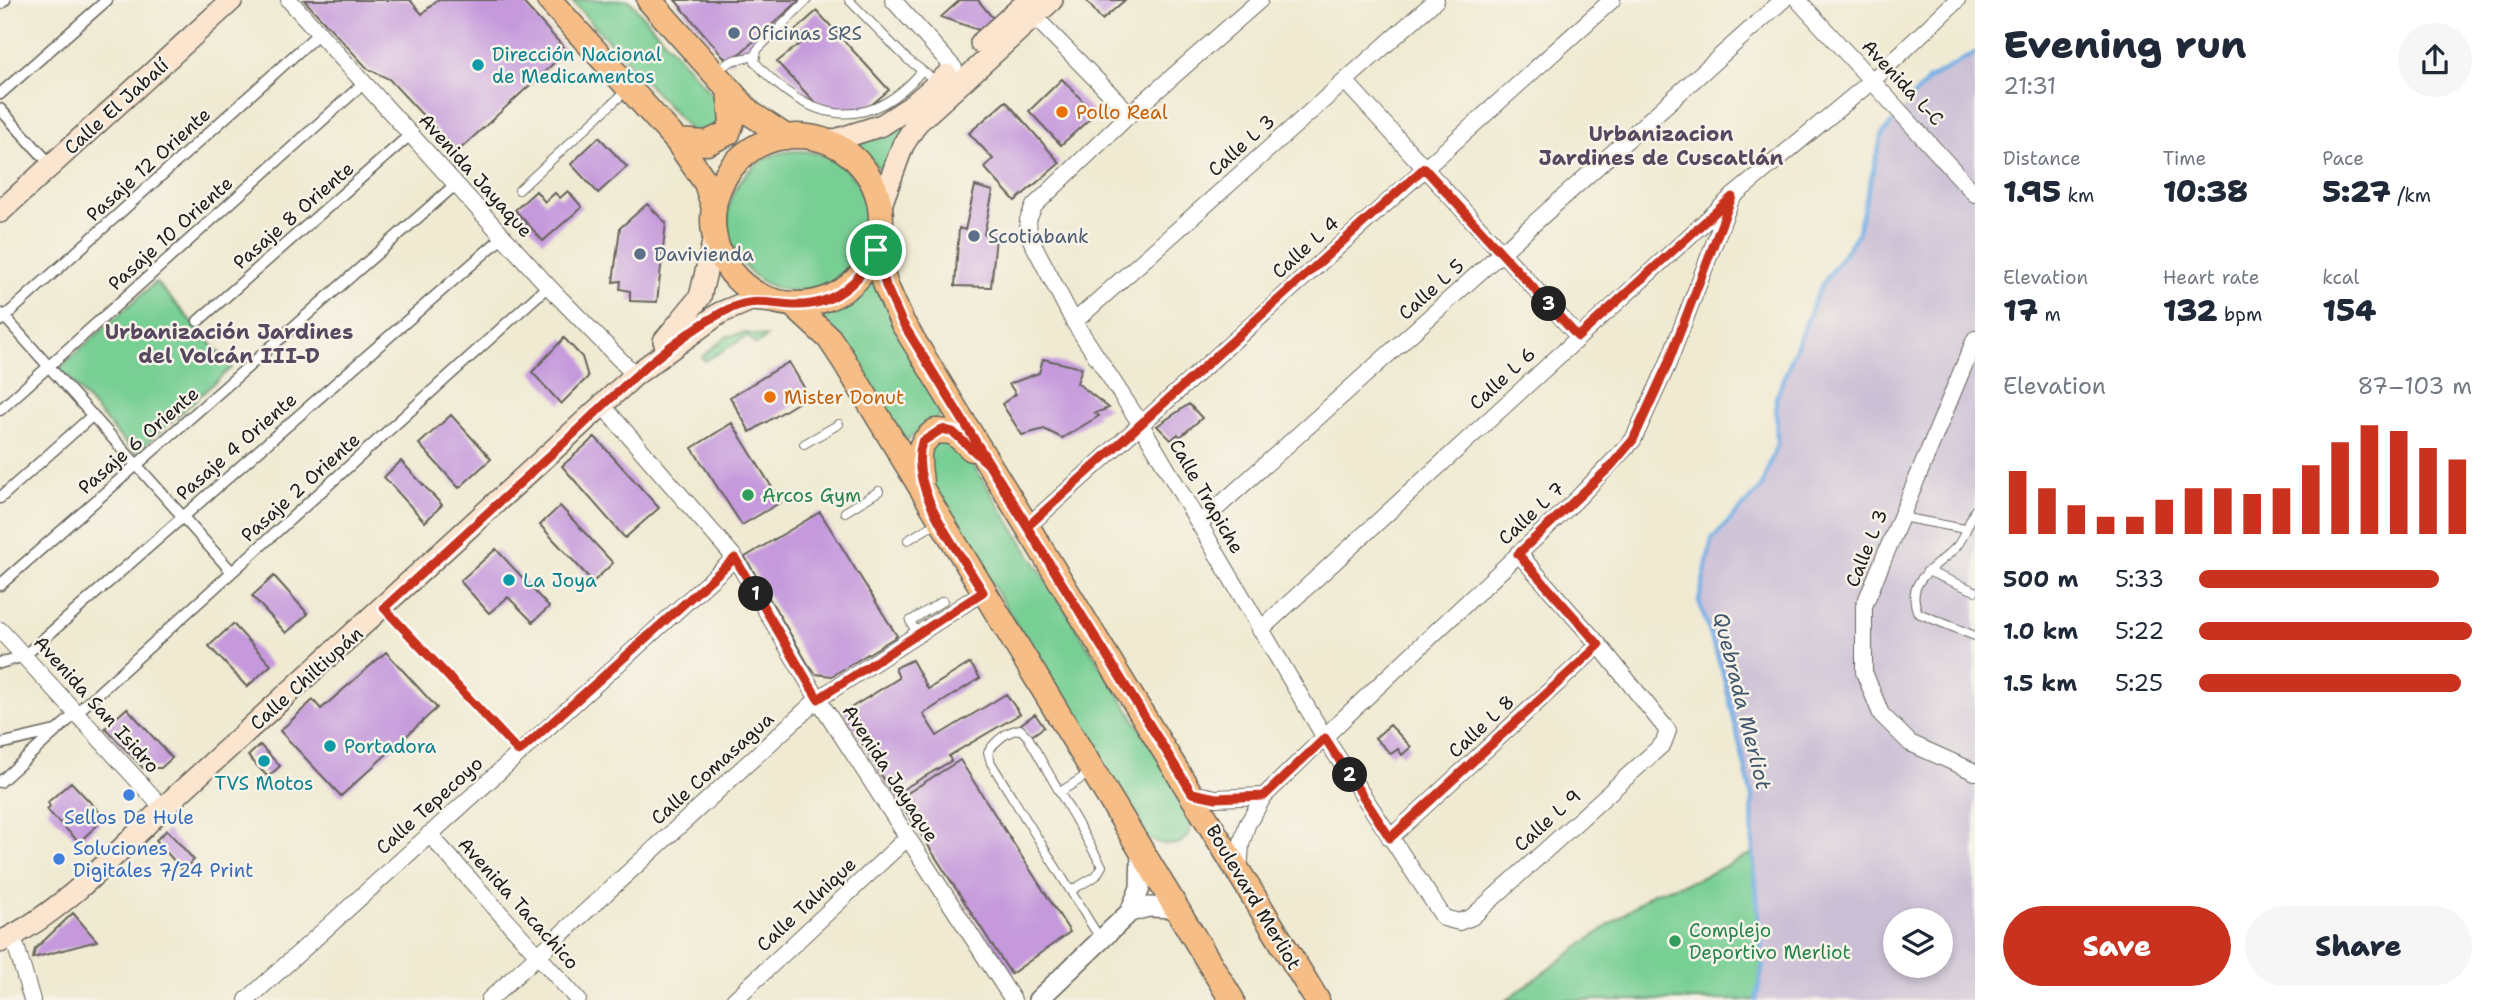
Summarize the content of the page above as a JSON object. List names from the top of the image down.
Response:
{
  "streets": {
    "main road": ["Calle El Jabalí", "Calle Chiltiupán", "Boulevard Merliot"],
    "street": [
      "Avenida L-C",
      "Calle L 3",
      "Pasaje 12 Oriente",
      "Avenida Jayaque",
      "Pasaje 8 Oriente",
      "Pasaje 10 Oriente",
      "Calle L 4",
      "Calle L 5",
      "Calle L 6",
      "Pasaje 6 Oriente",
      "Pasaje 4 Oriente",
      "Pasaje 2 Oriente",
      "Calle Trapiche",
      "Calle L 7",
      "Avenida San Isidro",
      "Calle L 8",
      "Calle Comasagua",
      "Calle Tepecoyo",
      "Calle L 9",
      "Avenida Tacachico",
      "Calle Talnique"
    ]
  },
  "crossings": [
    ["Avenida L-C", "Calle L 6"],
    ["Calle L 3", "Calle Trapiche"],
    ["Pasaje 12 Oriente", "Avenida Jayaque"],
    ["Avenida Jayaque", "Pasaje 8 Oriente"],
    ["Avenida Jayaque", "Pasaje 10 Oriente"],
    ["Avenida Jayaque", "Pasaje 6 Oriente"],
    ["Avenida Jayaque", "Pasaje 4 Oriente"],
    ["Avenida Jayaque", "Pasaje 2 Oriente"],
    ["Avenida Jayaque", "Calle Chiltiupán"],
    ["Avenida Jayaque", "Calle Comasagua"],
    ["Avenida Jayaque", "Calle Tepecoyo"],
    ["Avenida Jayaque", "Calle Talnique"],
    ["Calle L 4", "Calle Trapiche"],
    ["Calle L 4", "Boulevard Merliot"],
    ["Calle L 5", "Calle Trapiche"],
    ["Calle L 6", "Calle Trapiche"],
    ["Calle L 6", "Calle L 7"],
    ["Pasaje 4 Oriente", "Avenida San Isidro"],
    ["Pasaje 2 Oriente", "Avenida San Isidro"],
    ["Calle Trapiche", "Calle L 7"],
    ["Calle Trapiche", "Calle L 8"],
    ["Calle Trapiche", "Calle L 9"],
    ["Calle L 7", "Boulevard Merliot"],
    ["Calle Chiltiupán", "Avenida San Isidro"],
    ["Calle Chiltiupán", "Boulevard Merliot"],
    ["Calle L 8", "Calle L 9"],
    ["Calle Comasagua", "Avenida Tacachico"],
    ["Calle Tepecoyo", "Avenida Tacachico"]
  ],
  "districts": ["Urbanizacion Jardines de Cuscatlán", "Urbanización Jardines del Volcán III-D"],
  "water": ["Quebrada Merliot"],
  "places": [
    "Oficinas SRS",
    "Dirección Nacional de Medicamentos",
    "Pollo Real",
    "Scotiabank",
    "Davivienda",
    "Mister Donut",
    "Arcos Gym",
    "La Joya",
    "Portadora",
    "TVS Motos",
    "Sellos De Hule",
    "Soluciones Digitales 7/24 Print",
    "Complejo Deportivo Merliot"
  ],
  "page": {
    "heading": ["Evening run", "21:31"],
    "stats": [
      ["Distance", "1.95 km"],
      ["Time", "10:38"],
      ["Pace", "5:27 /km"],
      ["Elevation", "17 m"],
      ["Heart rate", "132 bpm"],
      ["kcal", "154"]
    ],
    "pins": ["3", "1", "2"],
    "chart": ["Elevation", "87–103 m"],
    "list": [
      {
        "name": "500 m",
        "note": "5:33"
      },
      {
        "name": "1.0 km",
        "note": "5:22"
      },
      {
        "name": "1.5 km",
        "note": "5:25"
      }
    ],
    "buttons": ["Save", "Share"]
  }
}
